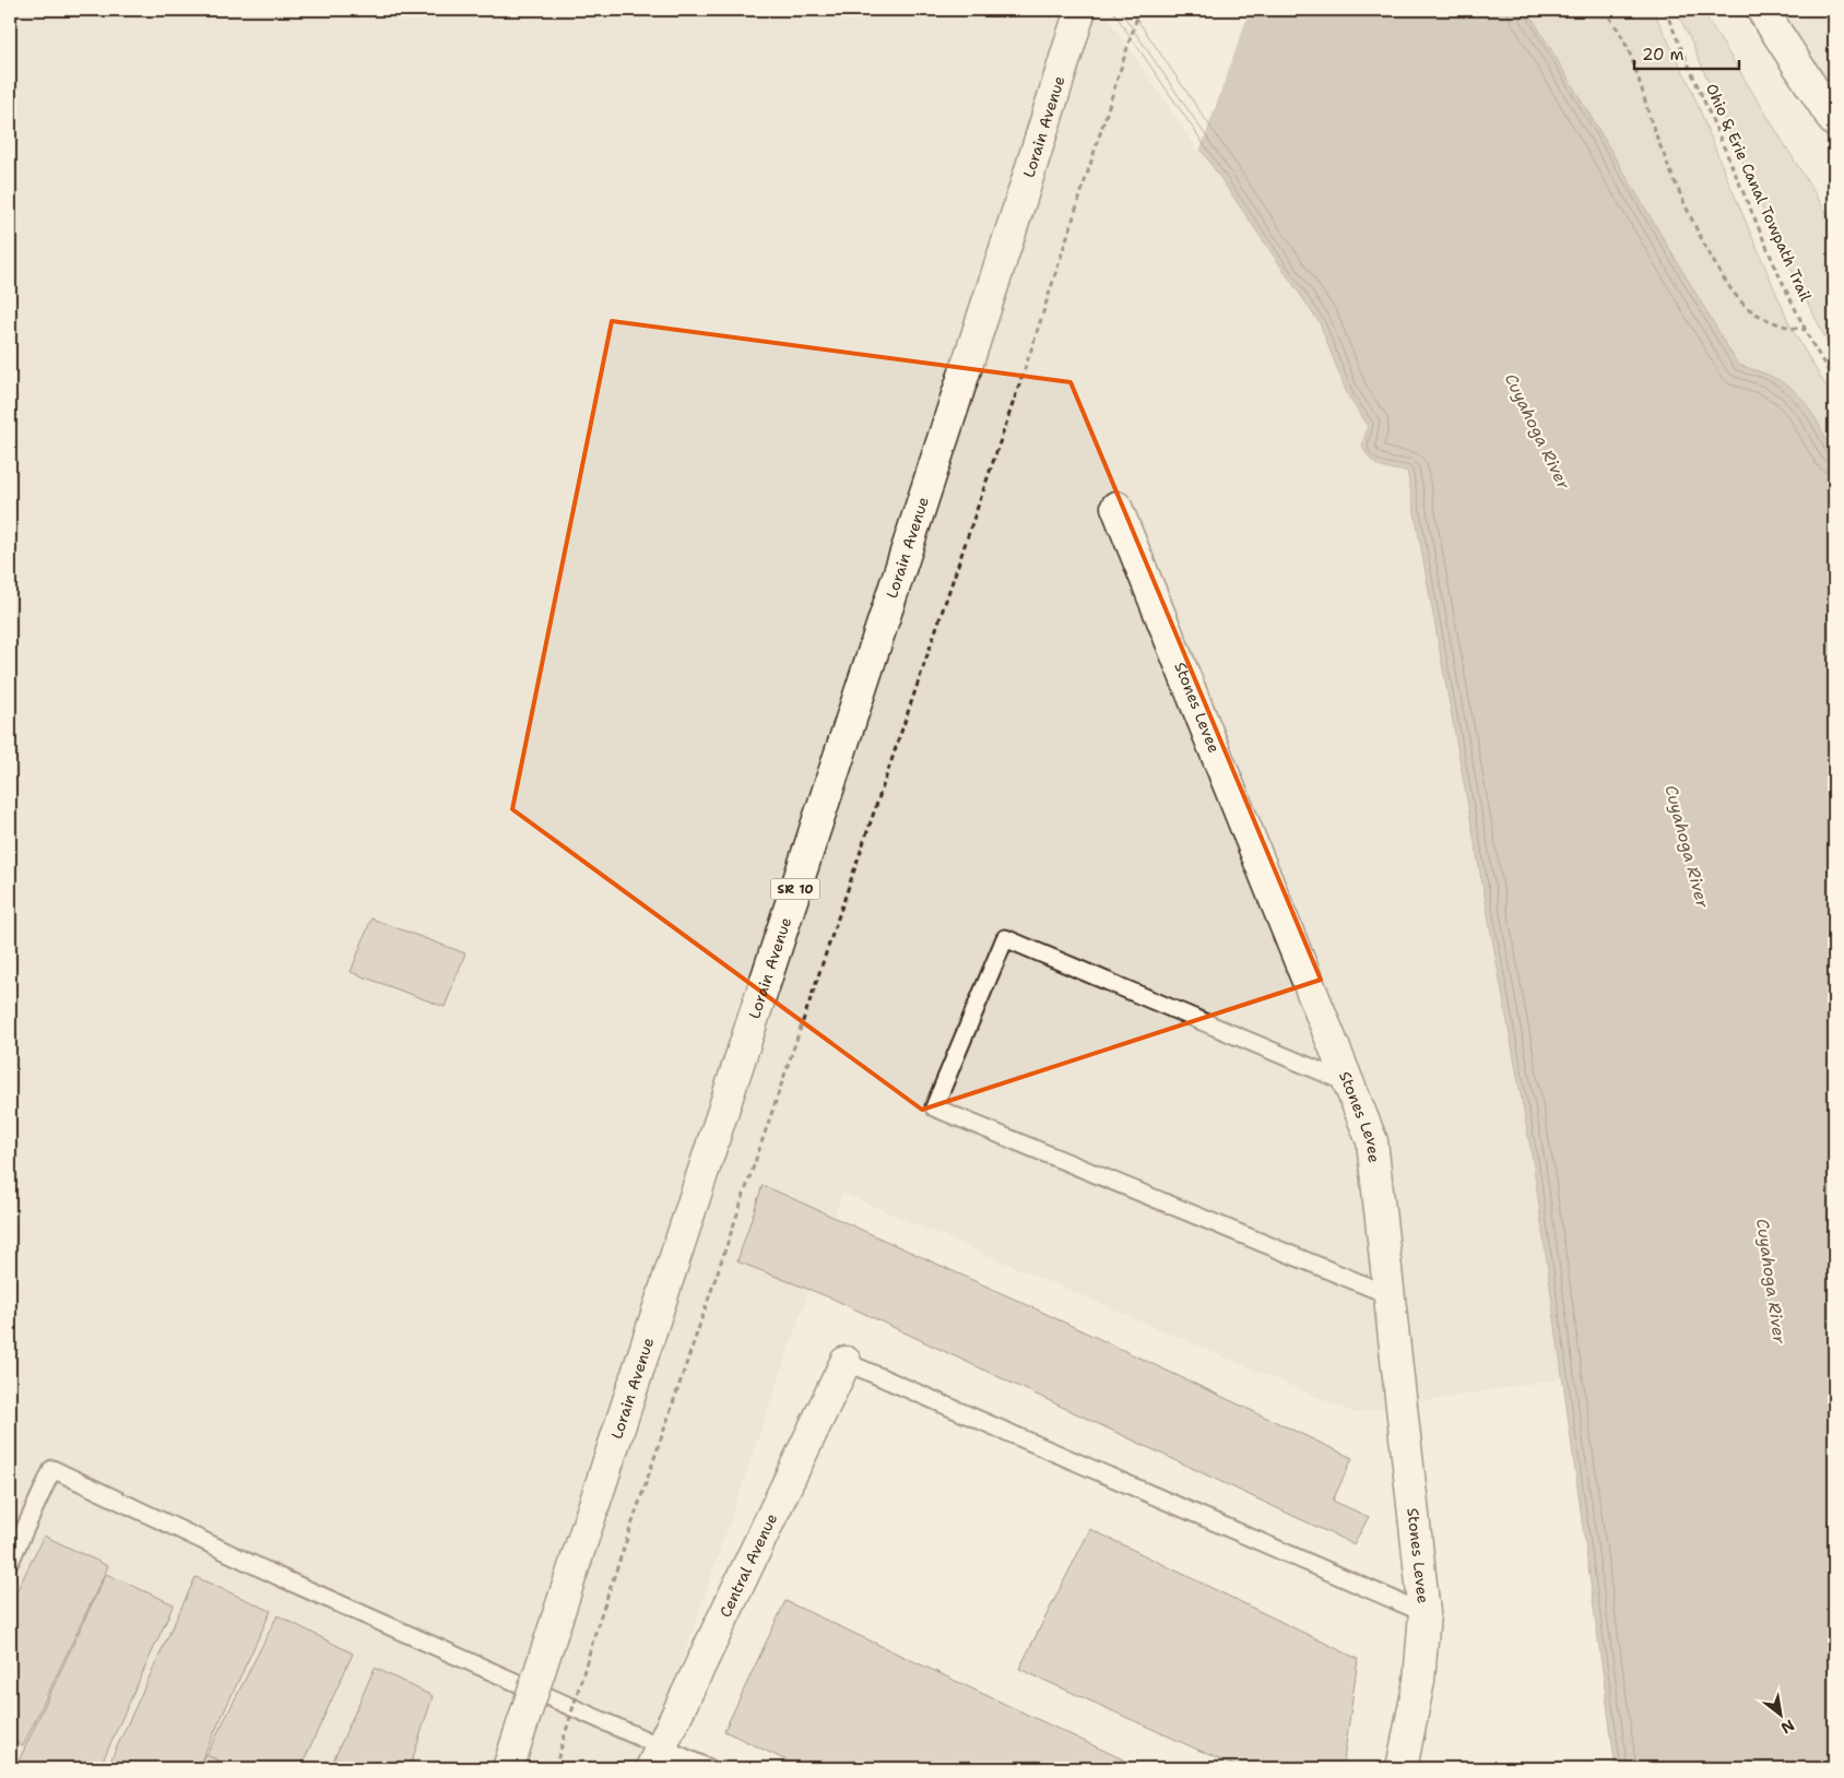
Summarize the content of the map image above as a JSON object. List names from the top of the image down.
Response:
{
  "streets": {
    "street": [
      "Lorain Avenue",
      "Stones Levee",
      "SR 10",
      "Central Avenue"
    ],
    "path": ["Ohio & Erie Canal Towpath Trail"]
  },
  "water": ["Cuyahoga River"],
  "scale_bar": "20 m",
  "north": "bottom right"
}
